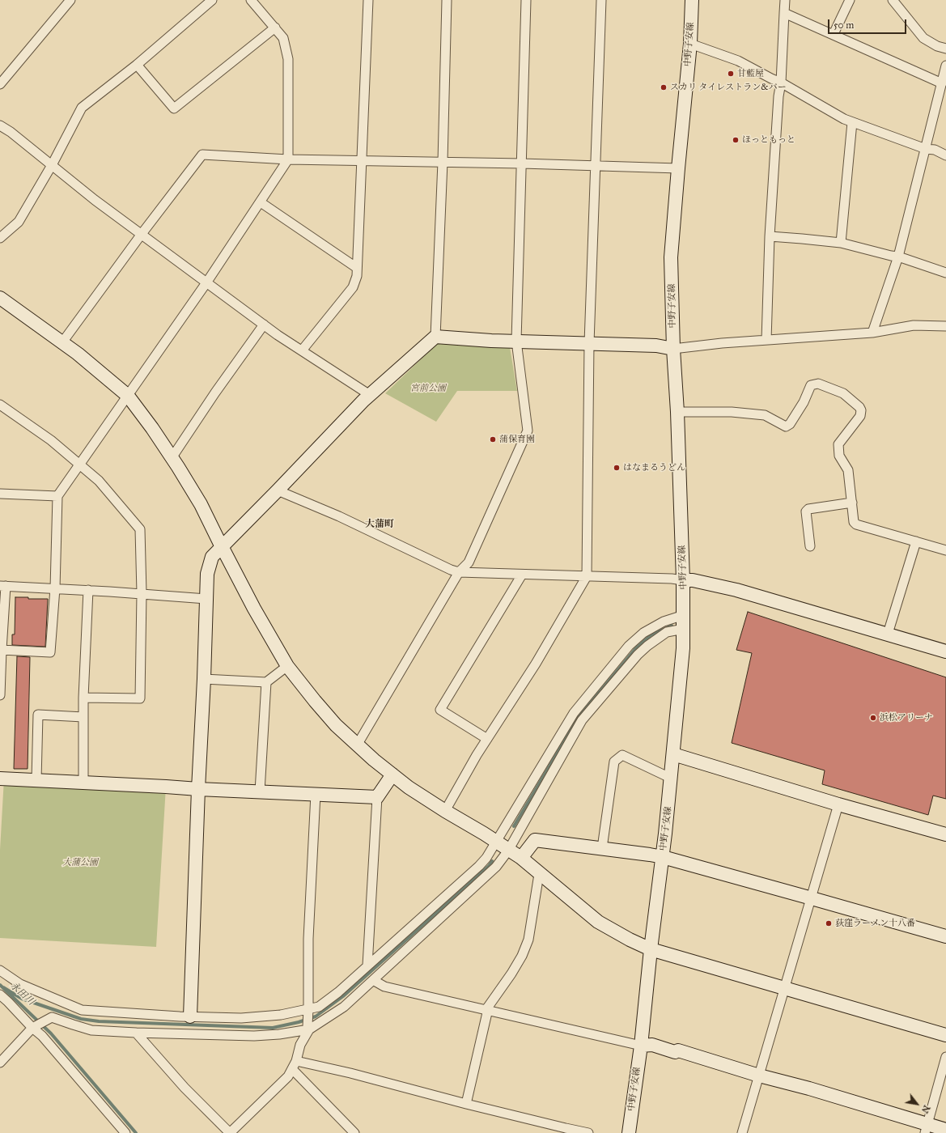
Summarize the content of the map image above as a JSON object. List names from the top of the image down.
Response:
{
  "streets": {
    "street": ["中野子安線"]
  },
  "districts": ["大蒲町"],
  "water": ["永田川"],
  "parks": ["宮前公園", "大蒲公園"],
  "places": [
    "甘藍屋",
    "スカリ タイレストラン&バー",
    "ほっともっと",
    "蒲保育園",
    "はなまるうどん",
    "浜松アリーナ",
    "荻窪ラーメン十八番"
  ],
  "scale_bar": "50 m",
  "north": "bottom right"
}
